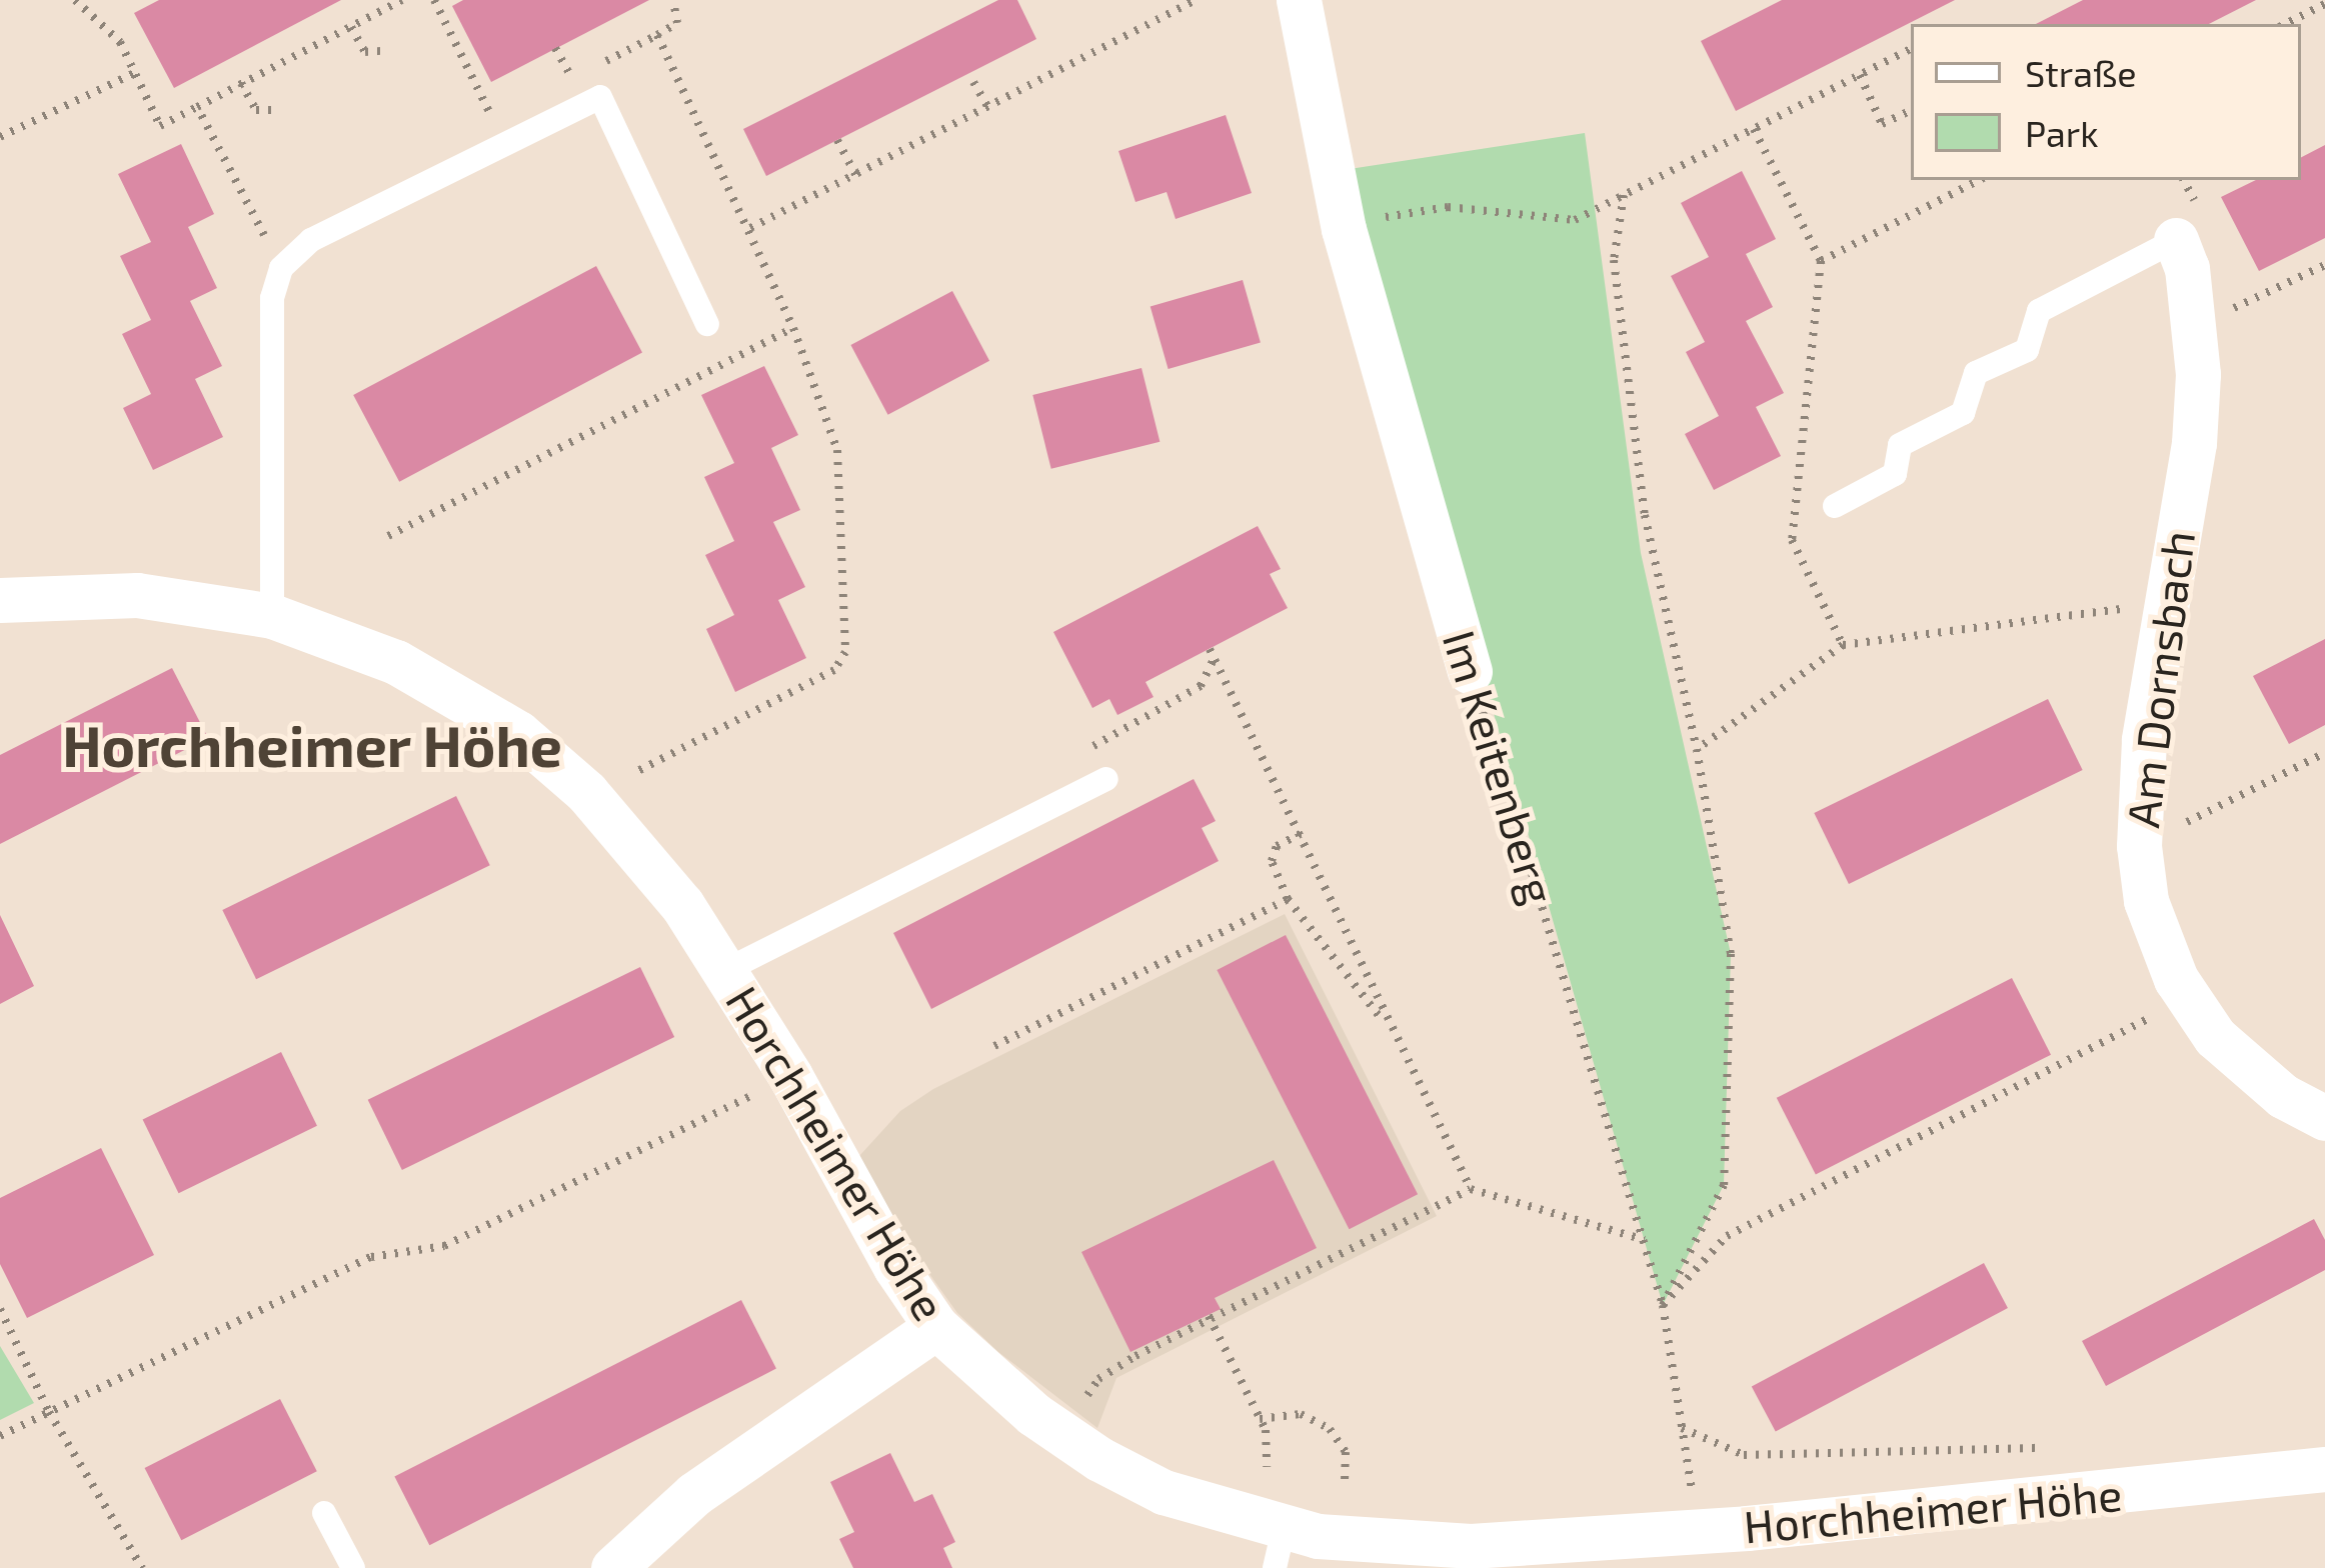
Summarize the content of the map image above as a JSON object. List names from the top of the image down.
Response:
{
  "streets": {
    "street": ["Am Dornsbach", "Im Keitenberg", "Horchheimer Höhe"]
  },
  "crossings": [
    ["Im Keitenberg", "Horchheimer Höhe"]
  ],
  "districts": ["Horchheimer Höhe"],
  "legend": ["Straße", "Park"]
}
